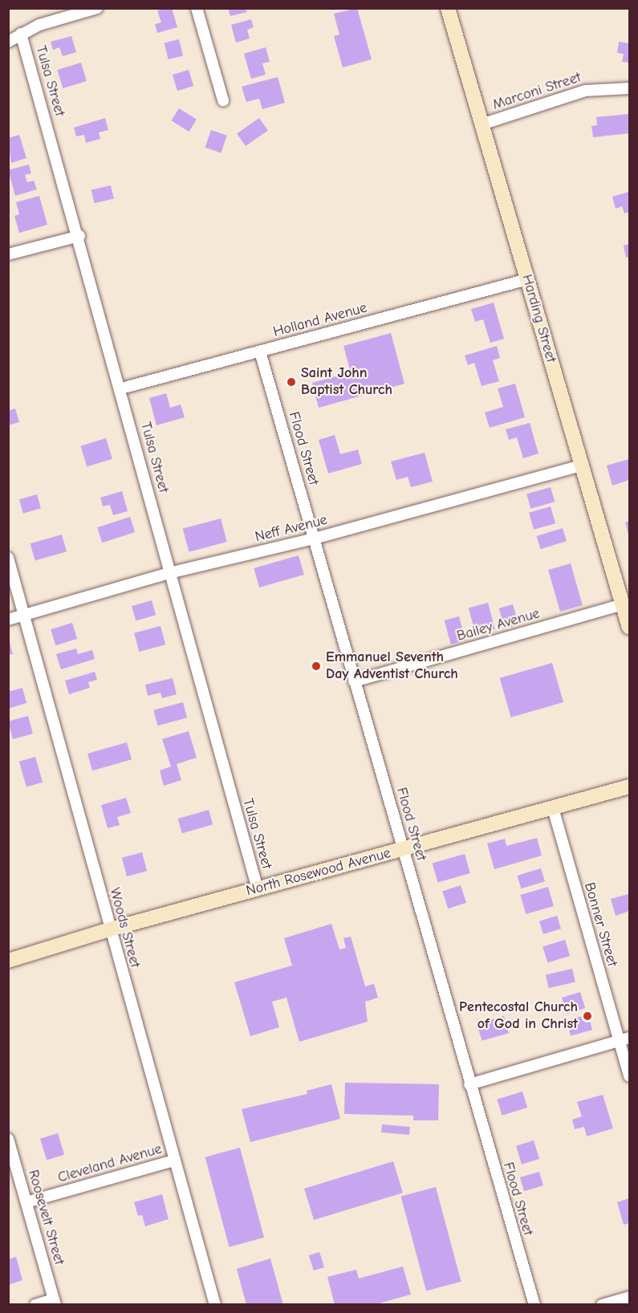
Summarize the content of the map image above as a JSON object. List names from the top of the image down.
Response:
{
  "streets": {
    "street": [
      "Tulsa Street",
      "Marconi Street",
      "Harding Street",
      "Holland Avenue",
      "Flood Street",
      "Neff Avenue",
      "Bailey Avenue",
      "North Rosewood Avenue",
      "Bonner Street",
      "Woods Street",
      "Cleveland Avenue",
      "Roosevelt Street"
    ]
  },
  "crossings": [
    ["Tulsa Street", "Holland Avenue"],
    ["Tulsa Street", "Neff Avenue"],
    ["Tulsa Street", "North Rosewood Avenue"],
    ["Marconi Street", "Harding Street"],
    ["Harding Street", "Holland Avenue"],
    ["Harding Street", "Neff Avenue"],
    ["Harding Street", "Bailey Avenue"],
    ["Holland Avenue", "Flood Street"],
    ["Flood Street", "Neff Avenue"],
    ["Flood Street", "Bailey Avenue"],
    ["Flood Street", "North Rosewood Avenue"],
    ["Neff Avenue", "Woods Street"],
    ["North Rosewood Avenue", "Bonner Street"],
    ["North Rosewood Avenue", "Woods Street"],
    ["Woods Street", "Cleveland Avenue"],
    ["Cleveland Avenue", "Roosevelt Street"]
  ],
  "places": ["Saint John Baptist Church", "Emmanuel Seventh Day Adventist Church", "Pentecostal Church of God in Christ"]
}
